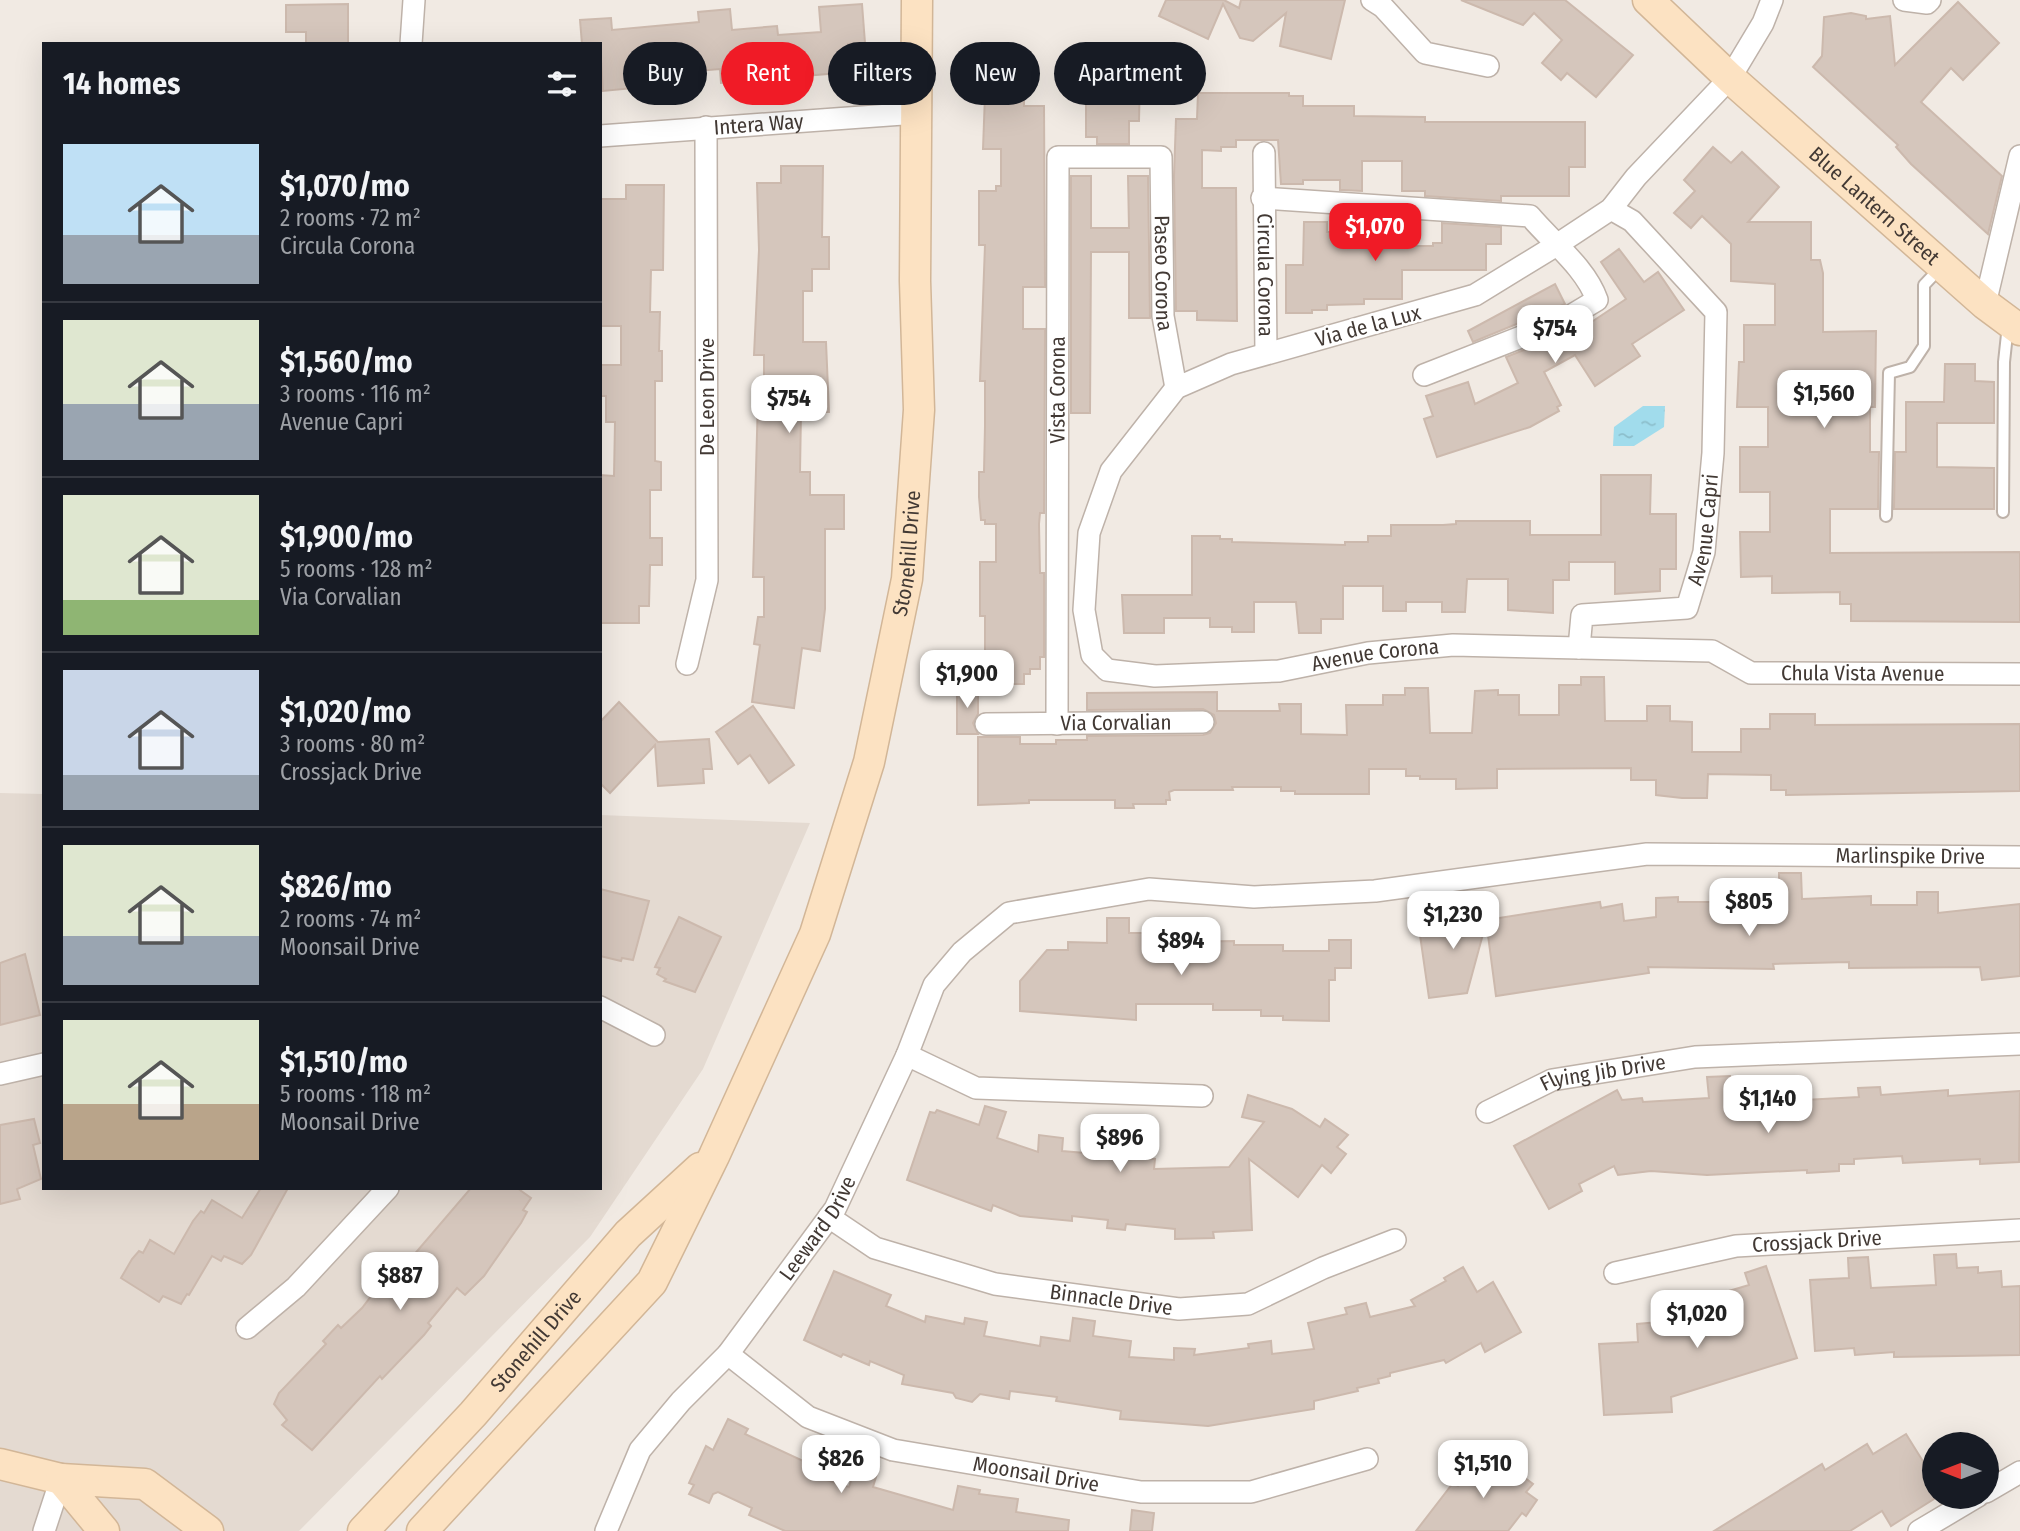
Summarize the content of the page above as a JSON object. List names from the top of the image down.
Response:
{
  "streets": {
    "main road": ["Blue Lantern Street", "Stonehill Drive"],
    "street": [
      "Intera Way",
      "Paseo Corona",
      "Circula Corona",
      "Via de la Lux",
      "Vista Corona",
      "De Leon Drive",
      "Avenue Capri",
      "Avenue Corona",
      "Chula Vista Avenue",
      "Via Corvalian",
      "Marlinspike Drive",
      "Flying Jib Drive",
      "Leeward Drive",
      "Crossjack Drive",
      "Binnacle Drive",
      "Moonsail Drive"
    ]
  },
  "crossings": [
    ["Intera Way", "De Leon Drive"],
    ["Intera Way", "Stonehill Drive"],
    ["Blue Lantern Street", "Via de la Lux"],
    ["Paseo Corona", "Via de la Lux"],
    ["Paseo Corona", "Vista Corona"],
    ["Circula Corona", "Via de la Lux"],
    ["Via de la Lux", "Avenue Capri"],
    ["Via de la Lux", "Avenue Corona"],
    ["Vista Corona", "Via Corvalian"],
    ["Avenue Capri", "Avenue Corona"],
    ["Avenue Corona", "Chula Vista Avenue"],
    ["Marlinspike Drive", "Leeward Drive"],
    ["Leeward Drive", "Binnacle Drive"],
    ["Leeward Drive", "Moonsail Drive"]
  ],
  "north": "left",
  "page": {
    "chip": [
      "Buy",
      "Rent",
      "Filters",
      "New",
      "Apartment"
    ],
    "heading": "14 homes",
    "list": [
      {
        "name": "$1,070/mo",
        "note": "2 rooms · 72 m² · Circula Corona"
      },
      {
        "name": "$1,560/mo",
        "note": "3 rooms · 116 m² · Avenue Capri"
      },
      {
        "name": "$1,900/mo",
        "note": "5 rooms · 128 m² · Via Corvalian"
      },
      {
        "name": "$1,020/mo",
        "note": "3 rooms · 80 m² · Crossjack Drive"
      },
      {
        "name": "$826/mo",
        "note": "2 rooms · 74 m² · Moonsail Drive"
      },
      {
        "name": "$1,510/mo",
        "note": "5 rooms · 118 m² · Moonsail Drive"
      }
    ],
    "price": [
      "$1,070",
      "$754",
      "$1,560",
      "$754",
      "$1,900",
      "$805",
      "$1,230",
      "$894",
      "$1,140",
      "$896",
      "$887",
      "$1,020",
      "$826",
      "$1,510"
    ]
  }
}
